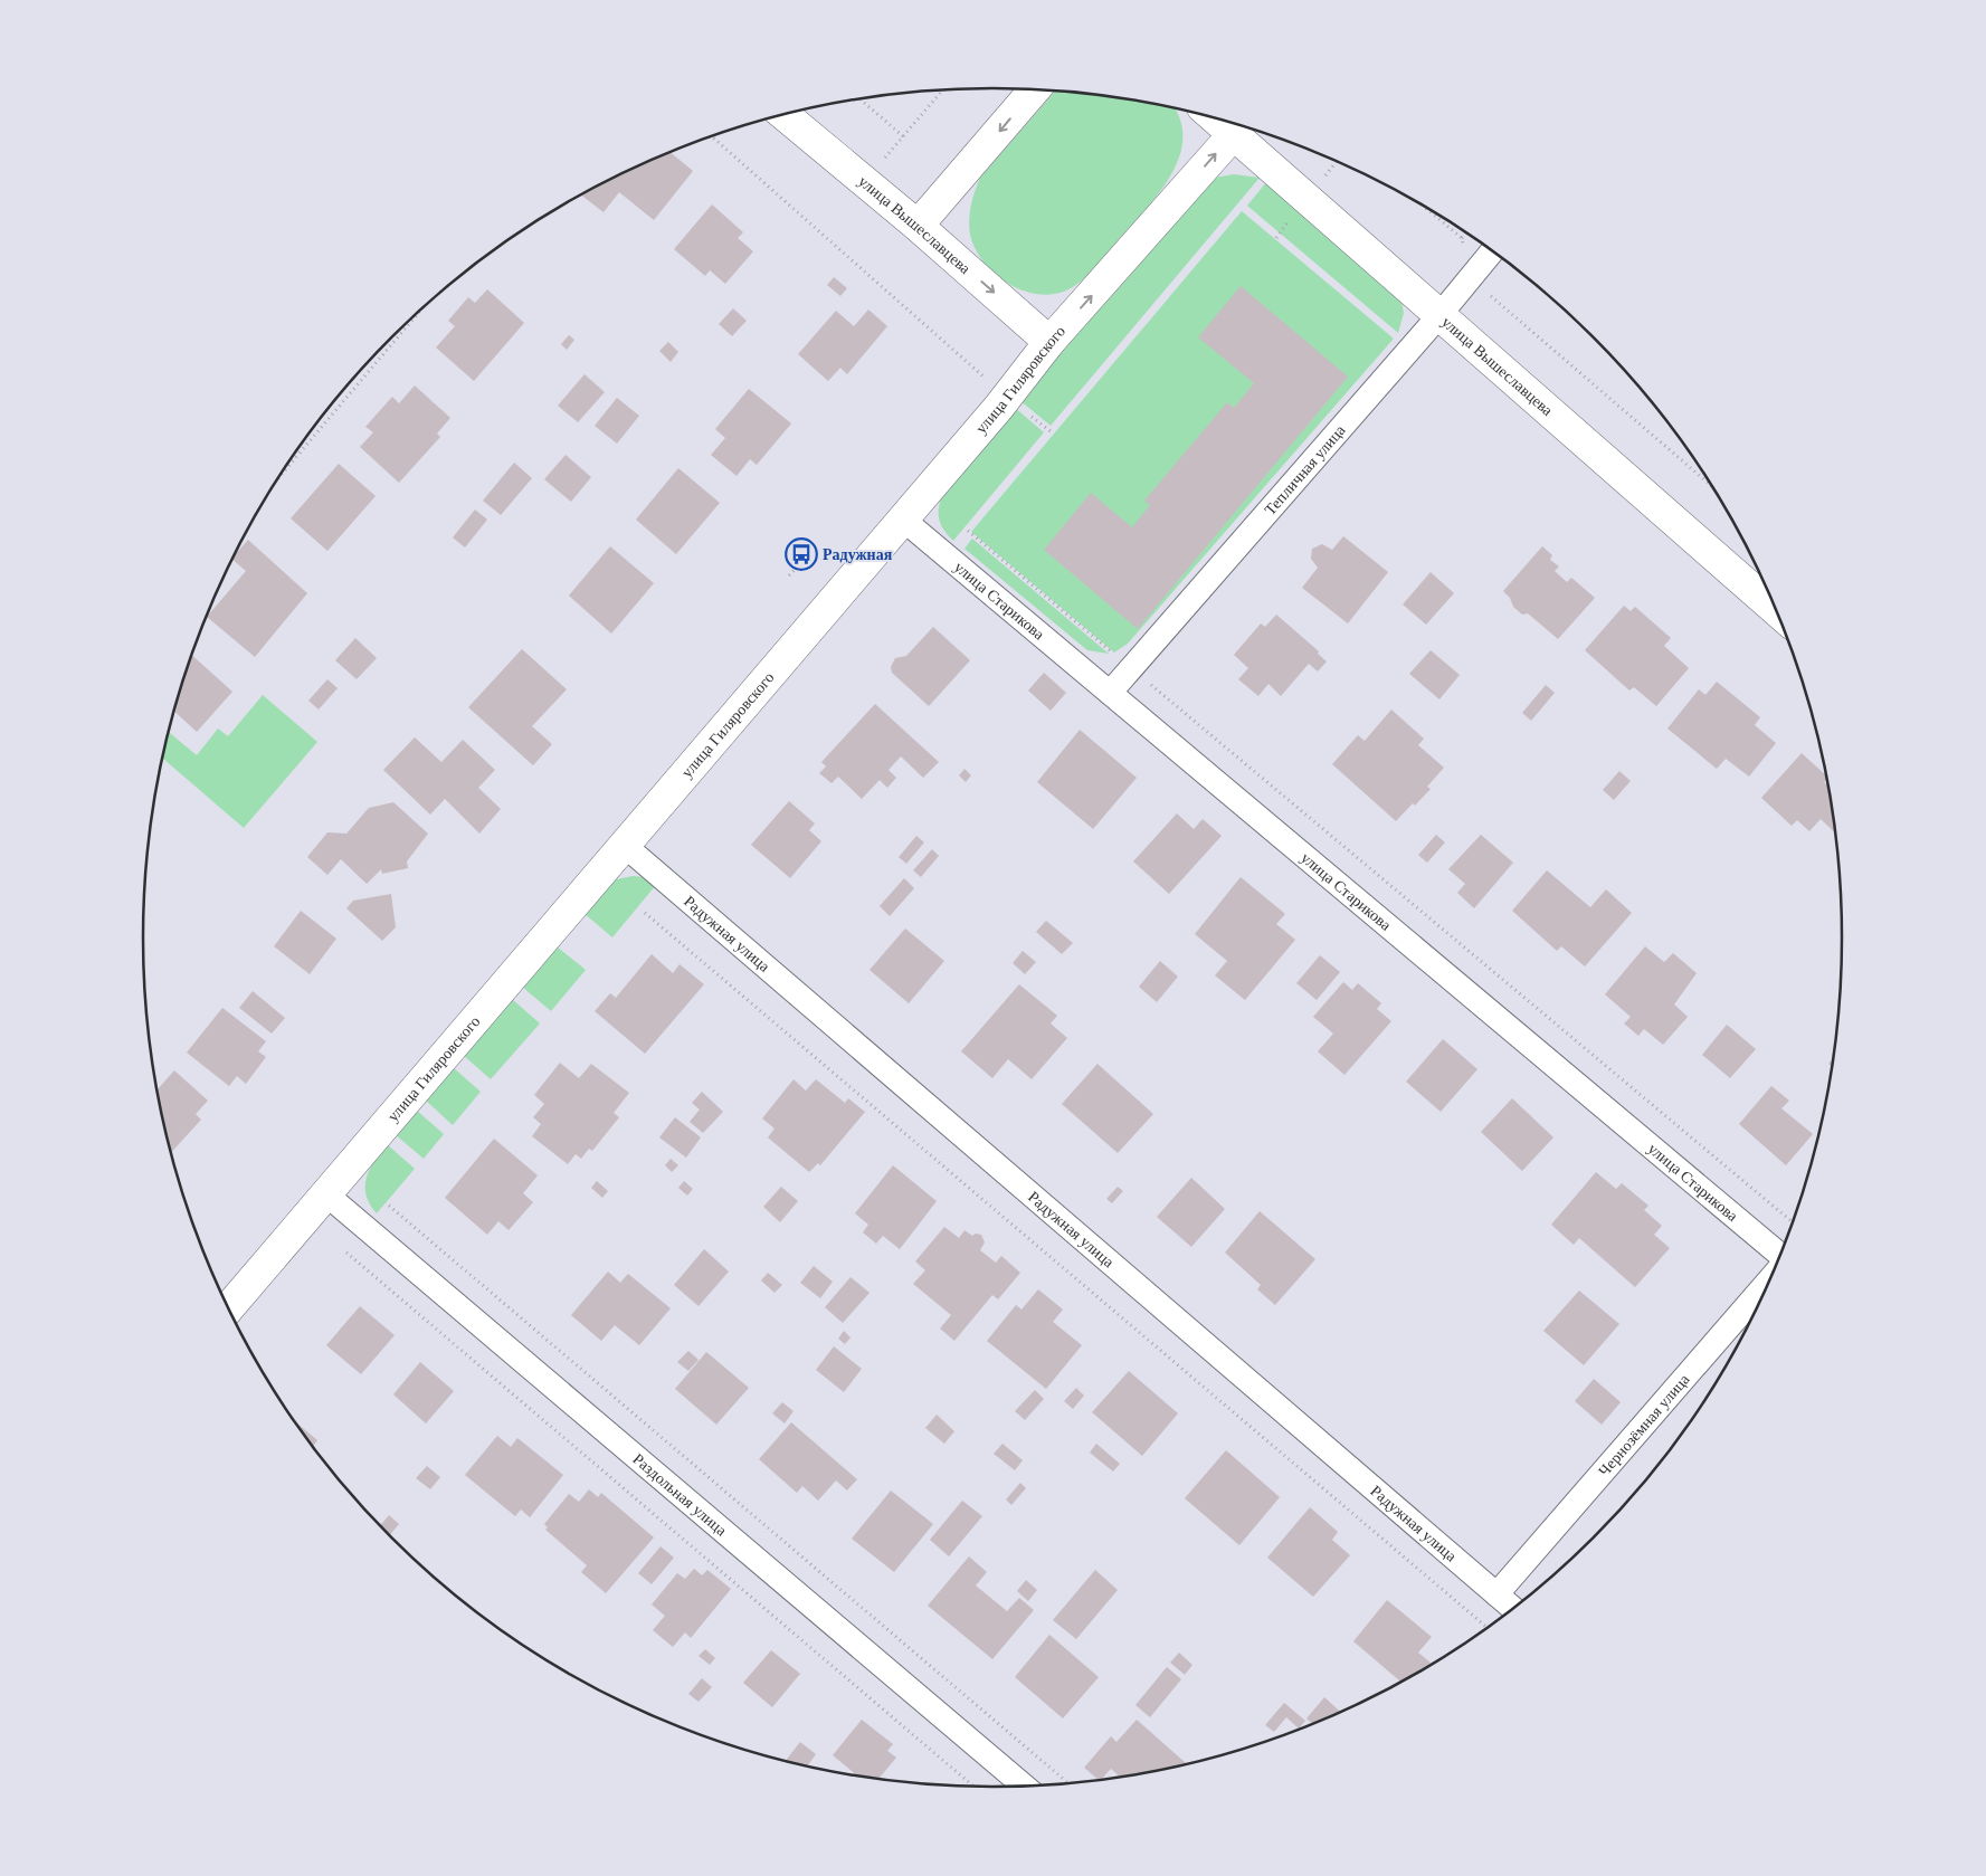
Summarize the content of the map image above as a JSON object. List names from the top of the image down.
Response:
{
  "streets": {
    "street": [
      "улица Вышеславцева",
      "улица Гиляровского",
      "Тепличная улица",
      "улица Старикова",
      "Радужная улица",
      "Чернозёмная улица",
      "Раздольная улица"
    ]
  },
  "crossings": [
    ["улица Вышеславцева", "улица Гиляровского"],
    ["улица Вышеславцева", "Тепличная улица"],
    ["улица Гиляровского", "улица Старикова"],
    ["улица Гиляровского", "Радужная улица"],
    ["улица Гиляровского", "Раздольная улица"],
    ["Тепличная улица", "улица Старикова"],
    ["Радужная улица", "Чернозёмная улица"]
  ],
  "places": {
    "bus stop": ["Радужная"]
  }
}
